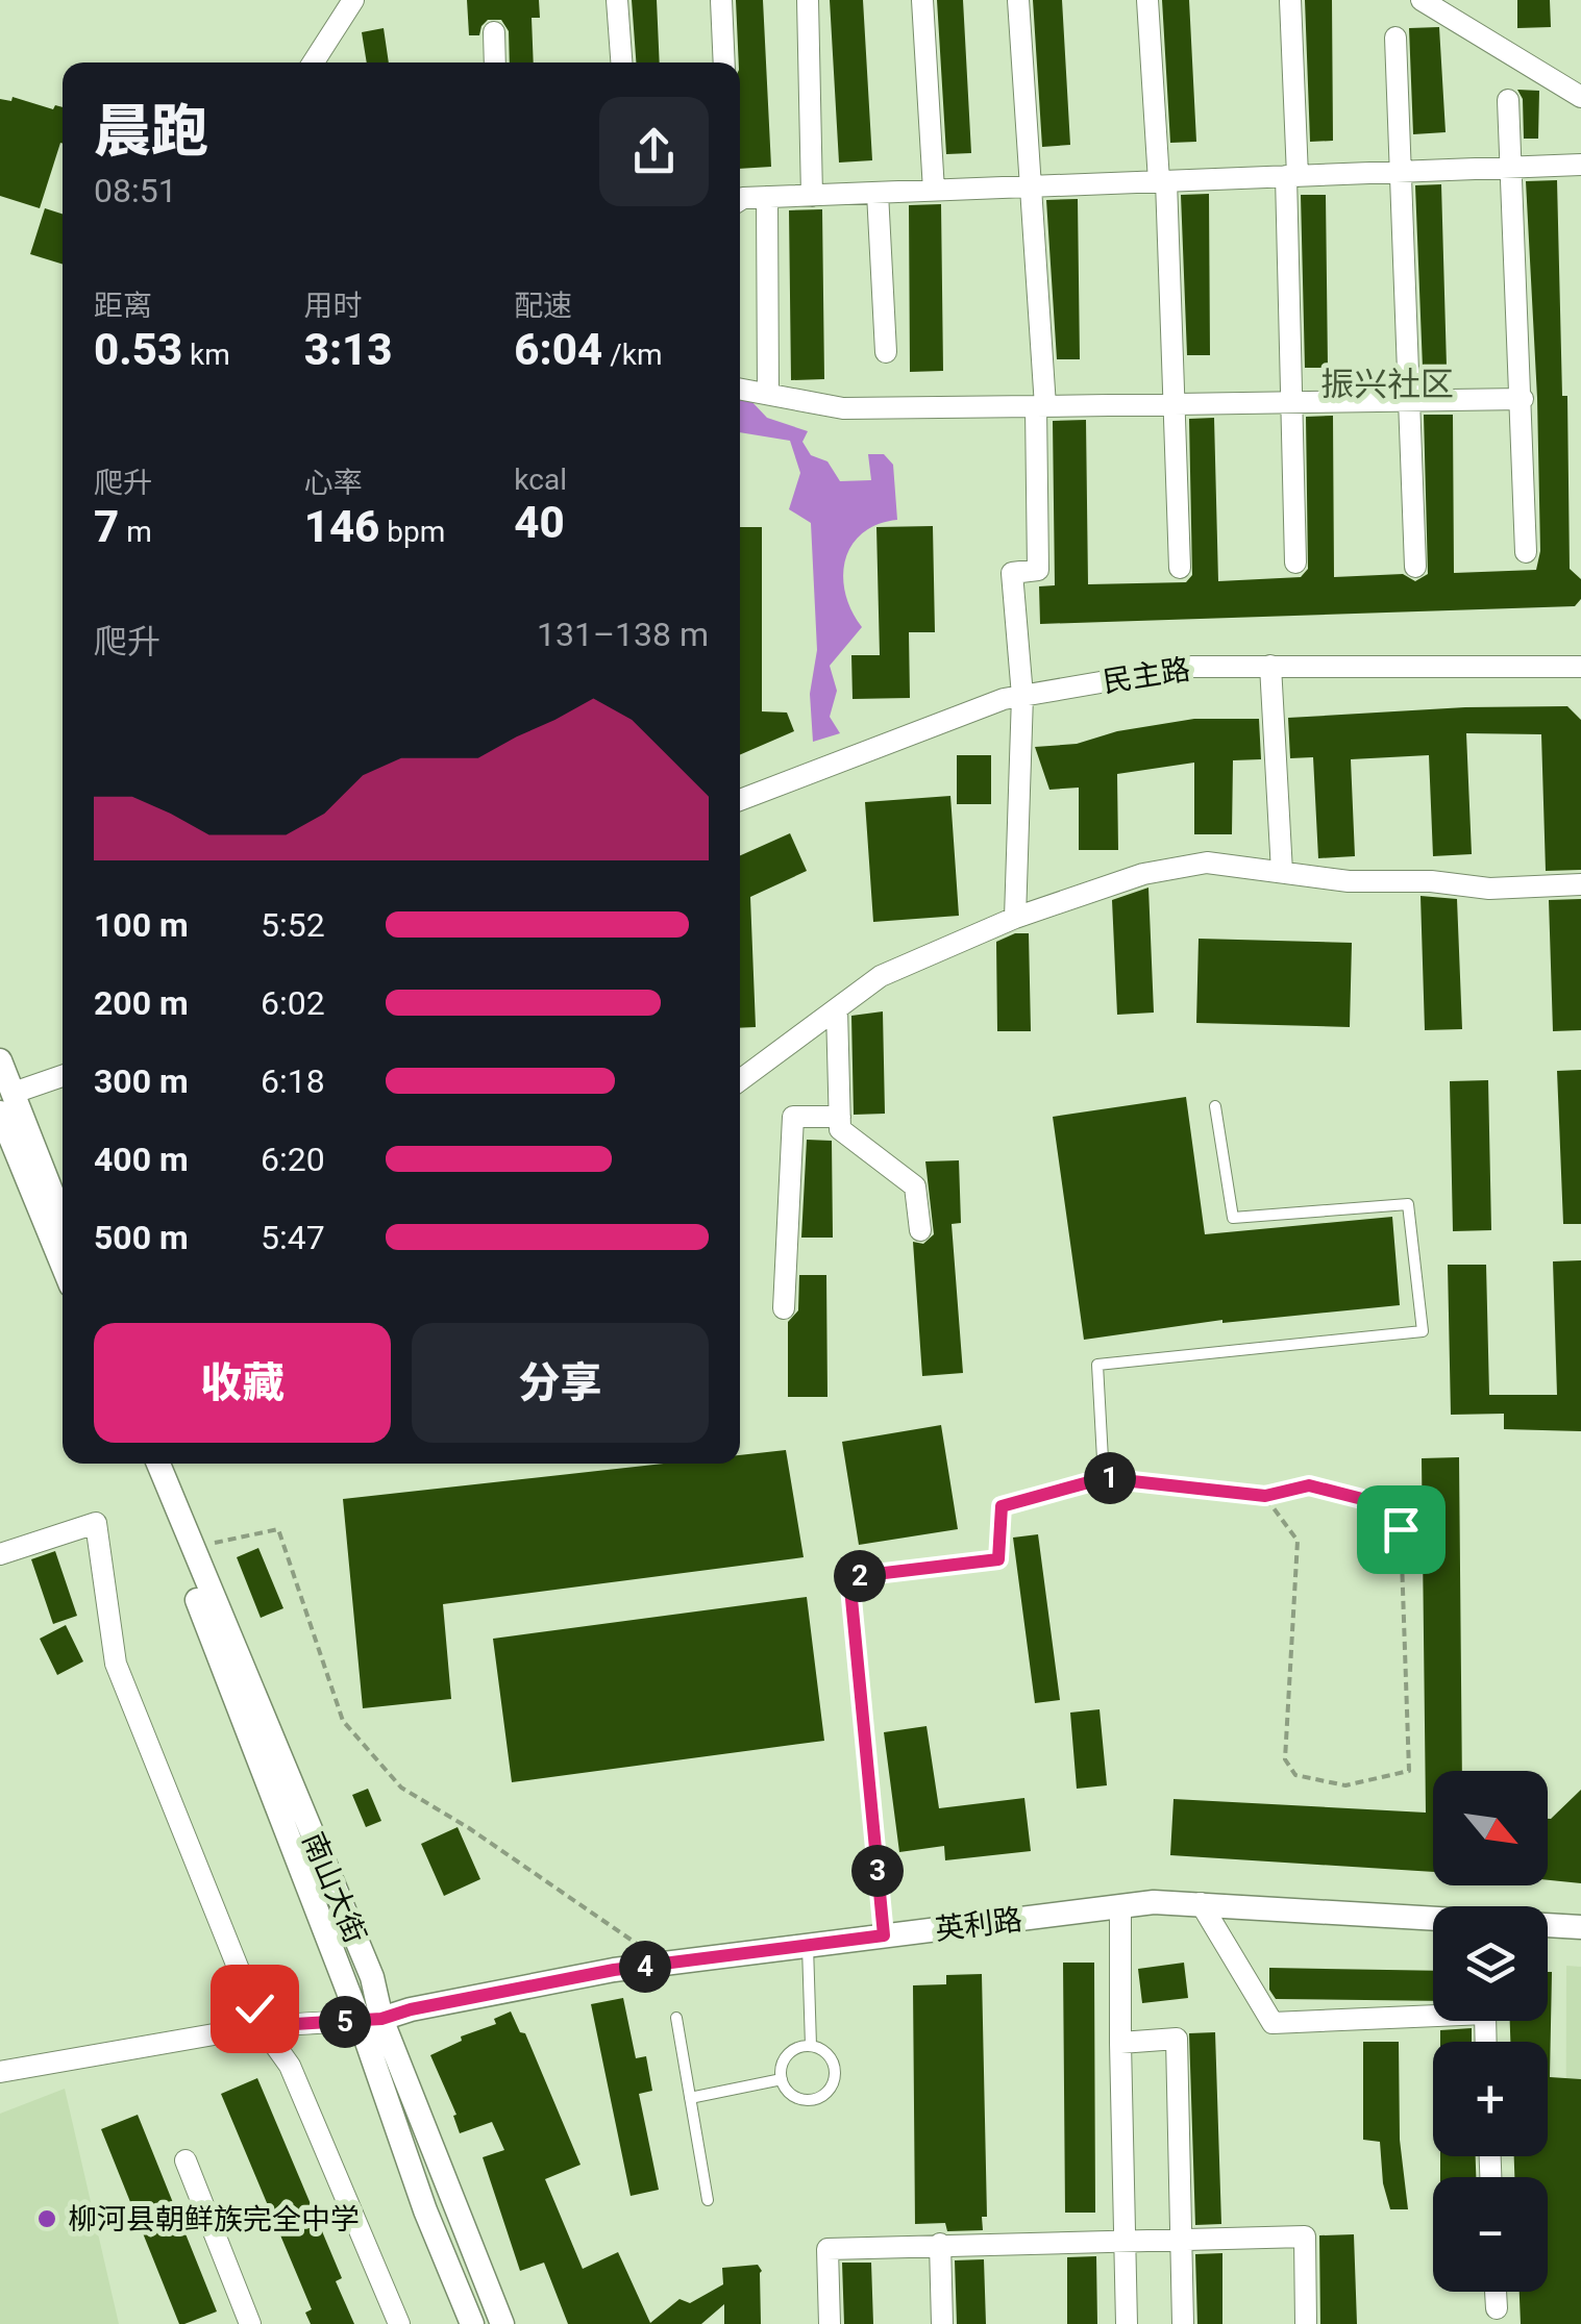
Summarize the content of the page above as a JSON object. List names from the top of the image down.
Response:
{
  "streets": {
    "street": ["民主路", "南山大街", "英利路"]
  },
  "crossings": [
    ["南山大街", "英利路"]
  ],
  "districts": ["振兴社区"],
  "places": ["柳河县朝鲜族完全中学"],
  "north": "bottom right",
  "page": {
    "heading": ["晨跑", "08:51"],
    "stats": [
      ["距离", "0.53 km"],
      ["用时", "3:13"],
      ["配速", "6:04 /km"],
      ["爬升", "7 m"],
      ["心率", "146 bpm"],
      ["kcal", "40"]
    ],
    "chart": ["爬升", "131–138 m"],
    "list": [
      {
        "name": "100 m",
        "note": "5:52"
      },
      {
        "name": "200 m",
        "note": "6:02"
      },
      {
        "name": "300 m",
        "note": "6:18"
      },
      {
        "name": "400 m",
        "note": "6:20"
      },
      {
        "name": "500 m",
        "note": "5:47"
      }
    ],
    "buttons": ["收藏", "分享"],
    "pins": [
      "1",
      "2",
      "3",
      "4",
      "5"
    ],
    "map_buttons": ["+", "−"]
  }
}
